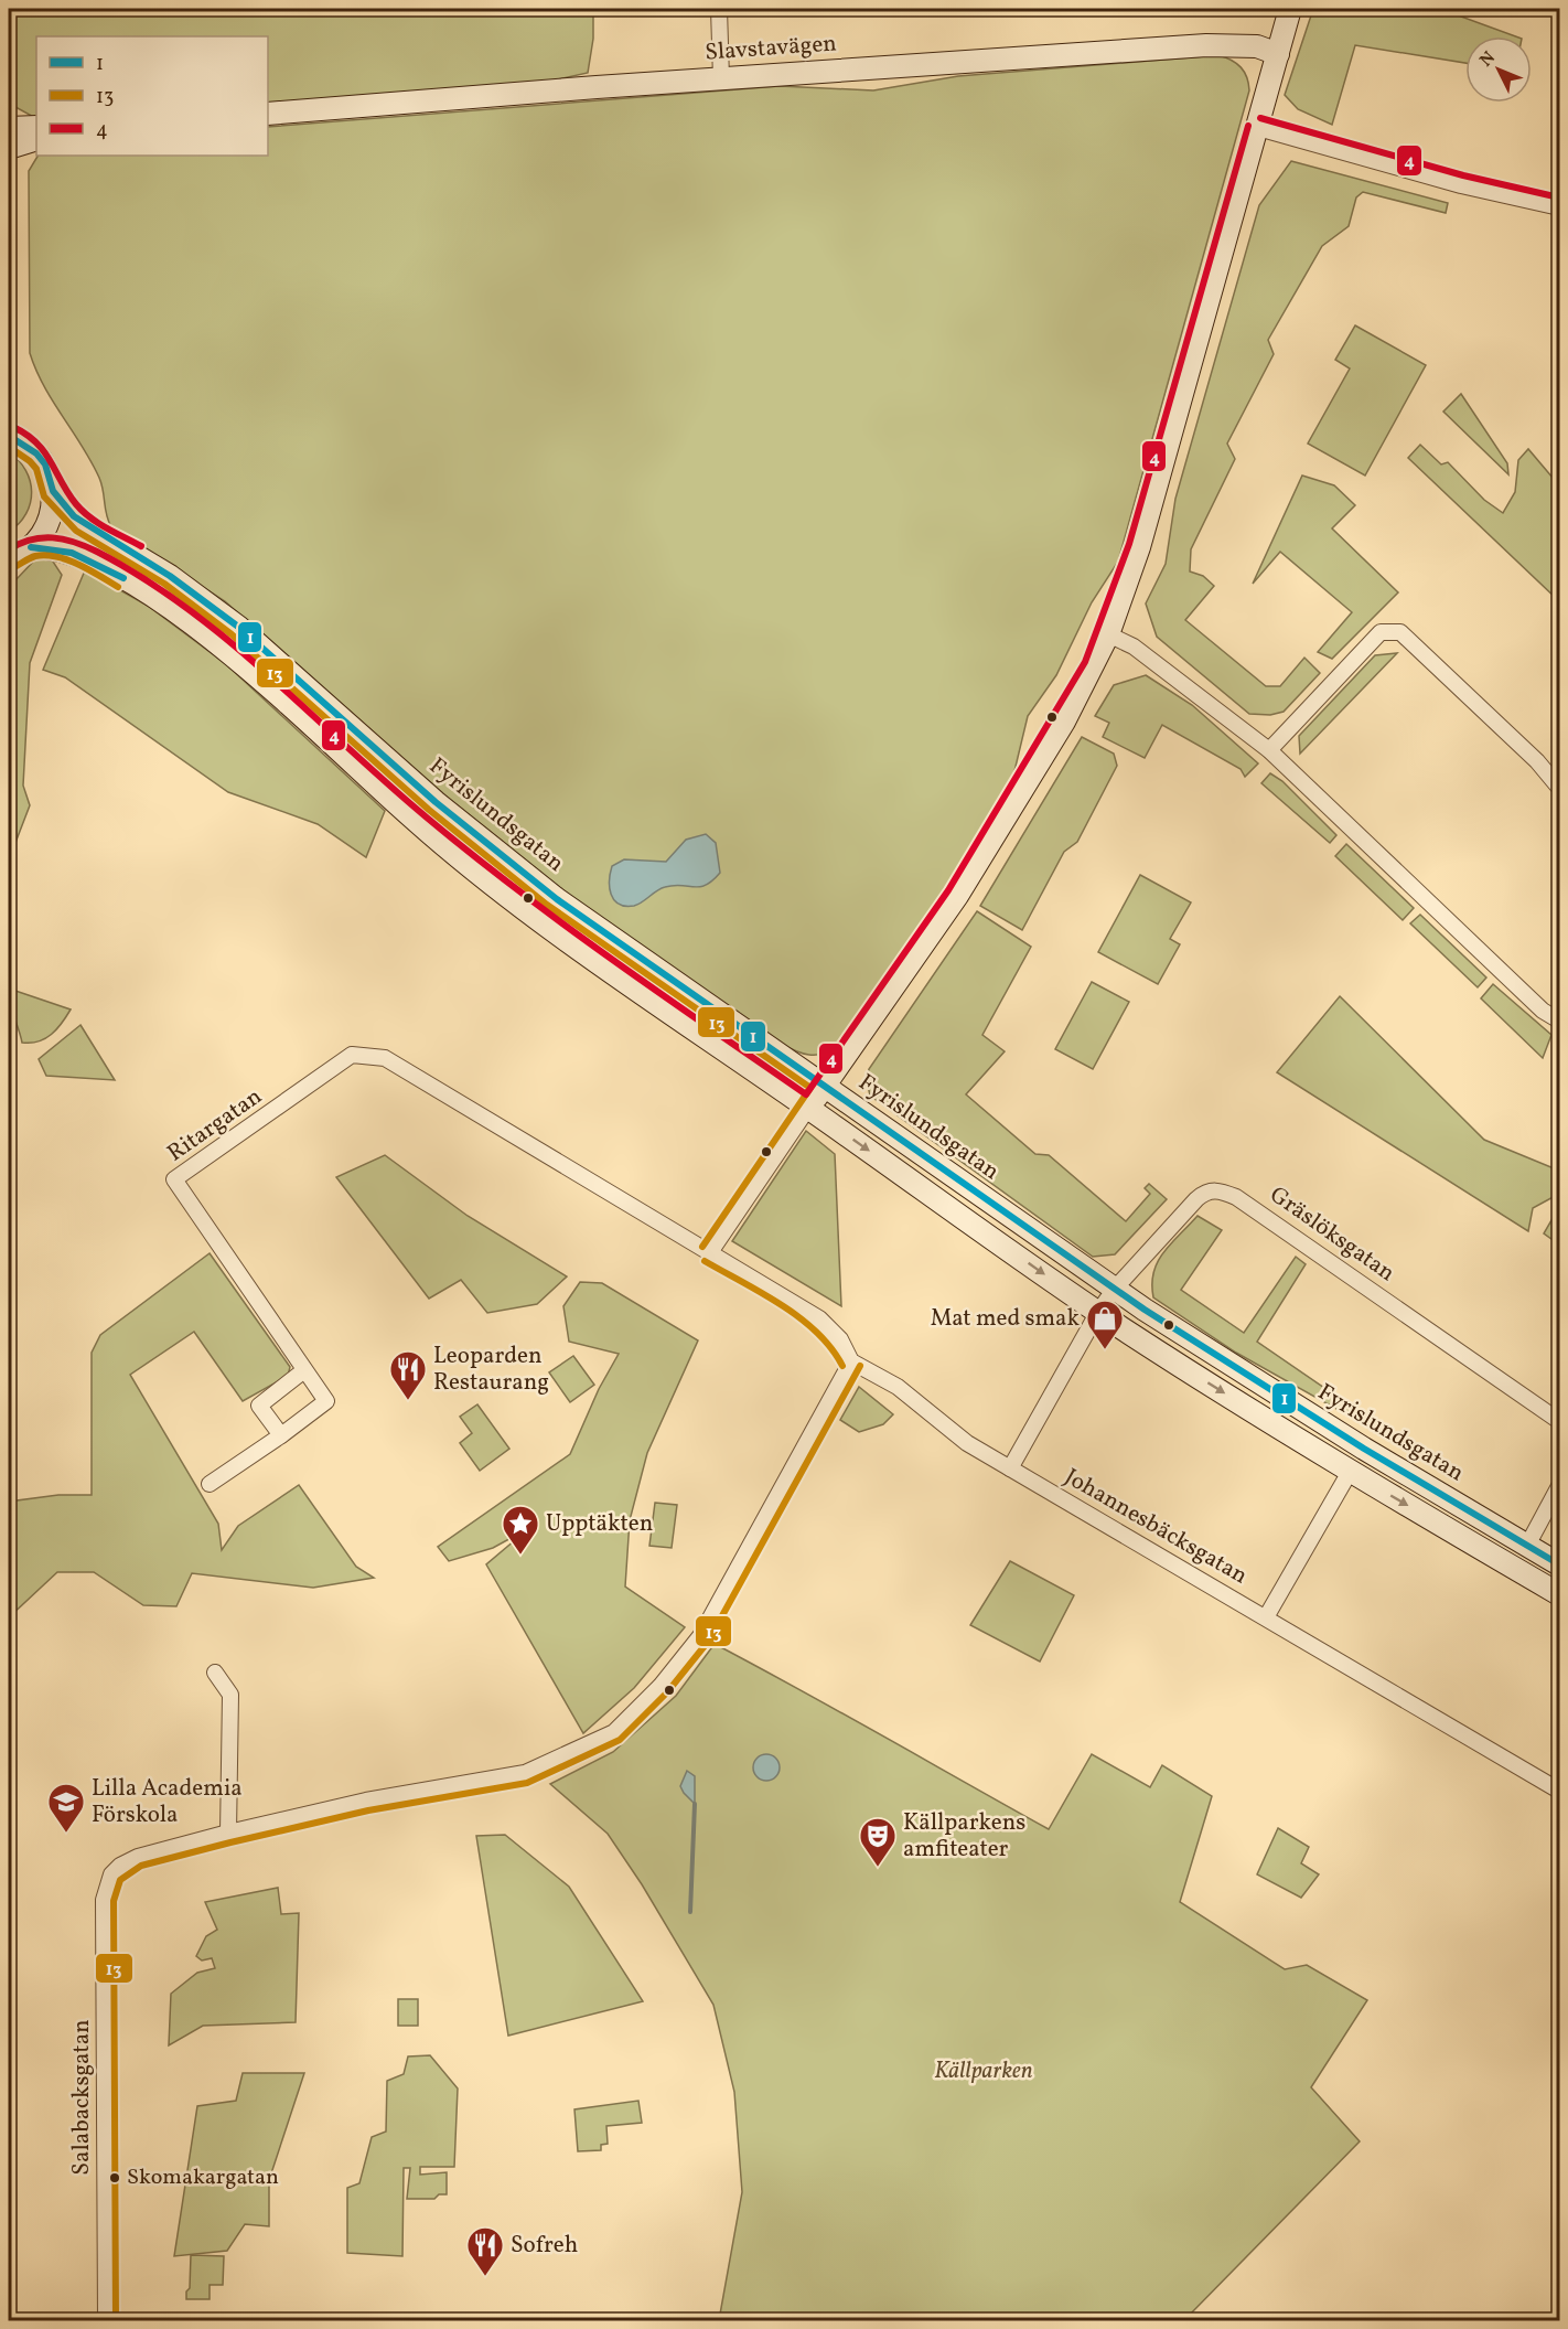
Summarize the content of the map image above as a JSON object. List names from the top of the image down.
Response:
{
  "streets": {
    "main road": ["Slavstavägen", "Fyrislundsgatan"],
    "street": [
      "Ritargatan",
      "Gräslöksgatan",
      "Johannesbäcksgatan",
      "Salabacksgatan"
    ]
  },
  "crossings": [
    ["Fyrislundsgatan", "Gräslöksgatan"],
    ["Ritargatan", "Johannesbäcksgatan"],
    ["Gräslöksgatan", "Johannesbäcksgatan"]
  ],
  "parks": ["Källparken"],
  "places": {
    "shop": ["Mat med smak"],
    "restaurant": ["Leoparden Restaurang", "Sofreh"],
    "place": ["Upptäkten"],
    "school or university": ["Lilla Academia Förskola"],
    "theatre": ["Källparkens amfiteater"],
    "other": ["Skomakargatan"]
  },
  "lines": ["transit line 4", "transit line 1", "transit line 13"],
  "legend": ["1", "13", "4"],
  "north": "top left"
}
